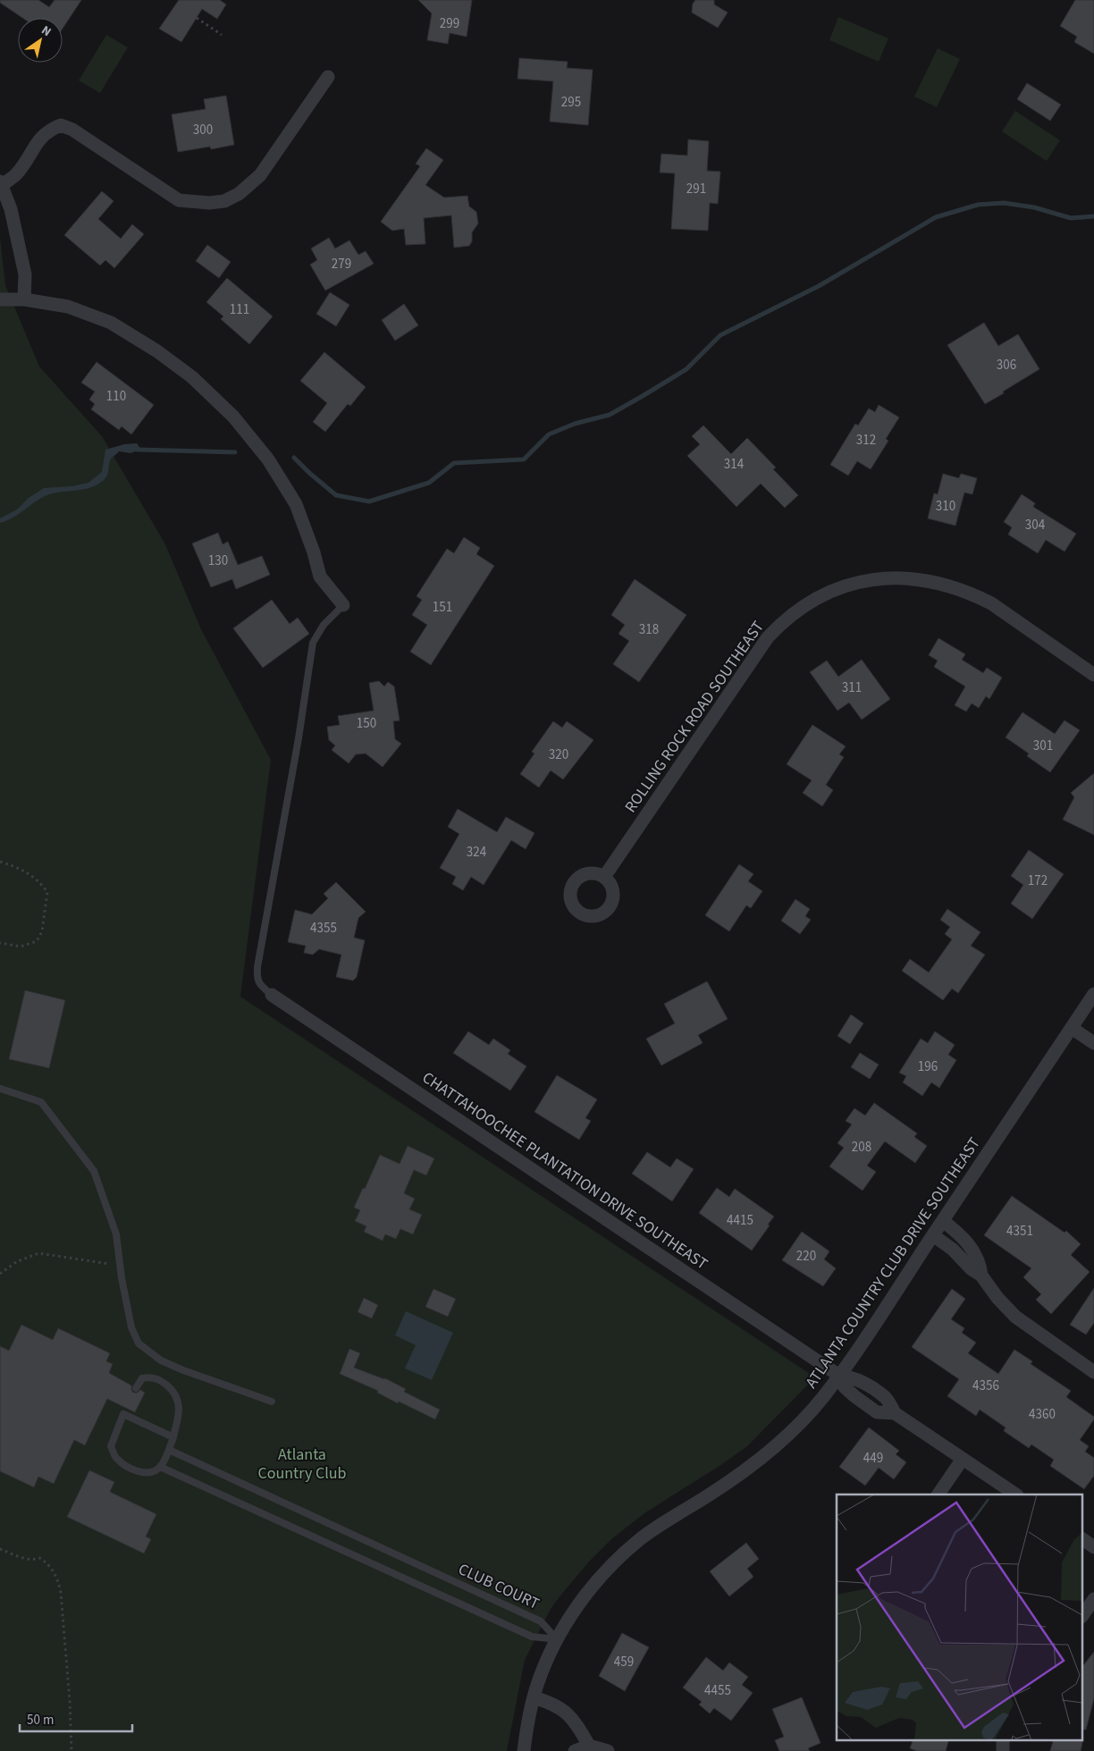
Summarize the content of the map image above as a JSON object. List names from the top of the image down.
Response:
{
  "streets": {
    "street": ["ROLLING ROCK ROAD SOUTHEAST", "CHATTAHOOCHEE PLANTATION DRIVE SOUTHEAST", "ATLANTA COUNTRY CLUB DRIVE SOUTHEAST"],
    "lane": ["CLUB COURT"]
  },
  "crossings": [
    ["CHATTAHOOCHEE PLANTATION DRIVE SOUTHEAST", "ATLANTA COUNTRY CLUB DRIVE SOUTHEAST"],
    ["ATLANTA COUNTRY CLUB DRIVE SOUTHEAST", "CLUB COURT"]
  ],
  "parks": ["Atlanta Country Club"],
  "house_numbers": [
    "299",
    "295",
    "300",
    "291",
    "279",
    "111",
    "306",
    "110",
    "312",
    "314",
    "310",
    "304",
    "130",
    "151",
    "318",
    "311",
    "150",
    "301",
    "320",
    "324",
    "172",
    "4355",
    "196",
    "208",
    "4415",
    "4351",
    "220",
    "4356",
    "4360",
    "449",
    "459",
    "4455"
  ],
  "scale_bar": "50 m",
  "north": "top right"
}
